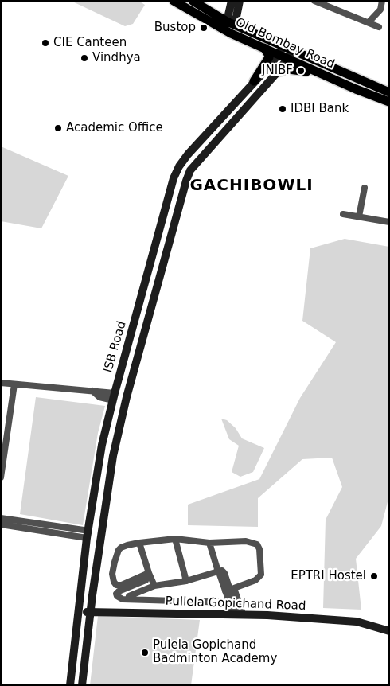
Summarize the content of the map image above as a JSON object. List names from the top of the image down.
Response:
{
  "streets": {
    "main road": ["Old Bombay Road", "ISB Road", "Pullela Gopichand Road"]
  },
  "crossings": [
    ["Old Bombay Road", "ISB Road"],
    ["ISB Road", "Pullela Gopichand Road"]
  ],
  "districts": ["GACHIBOWLI"],
  "places": [
    "Bustop",
    "CIE Canteen",
    "Vindhya",
    "JNIBF",
    "IDBI Bank",
    "Academic Office",
    "EPTRI Hostel",
    "Pulela Gopichand Badminton Academy"
  ]
}
